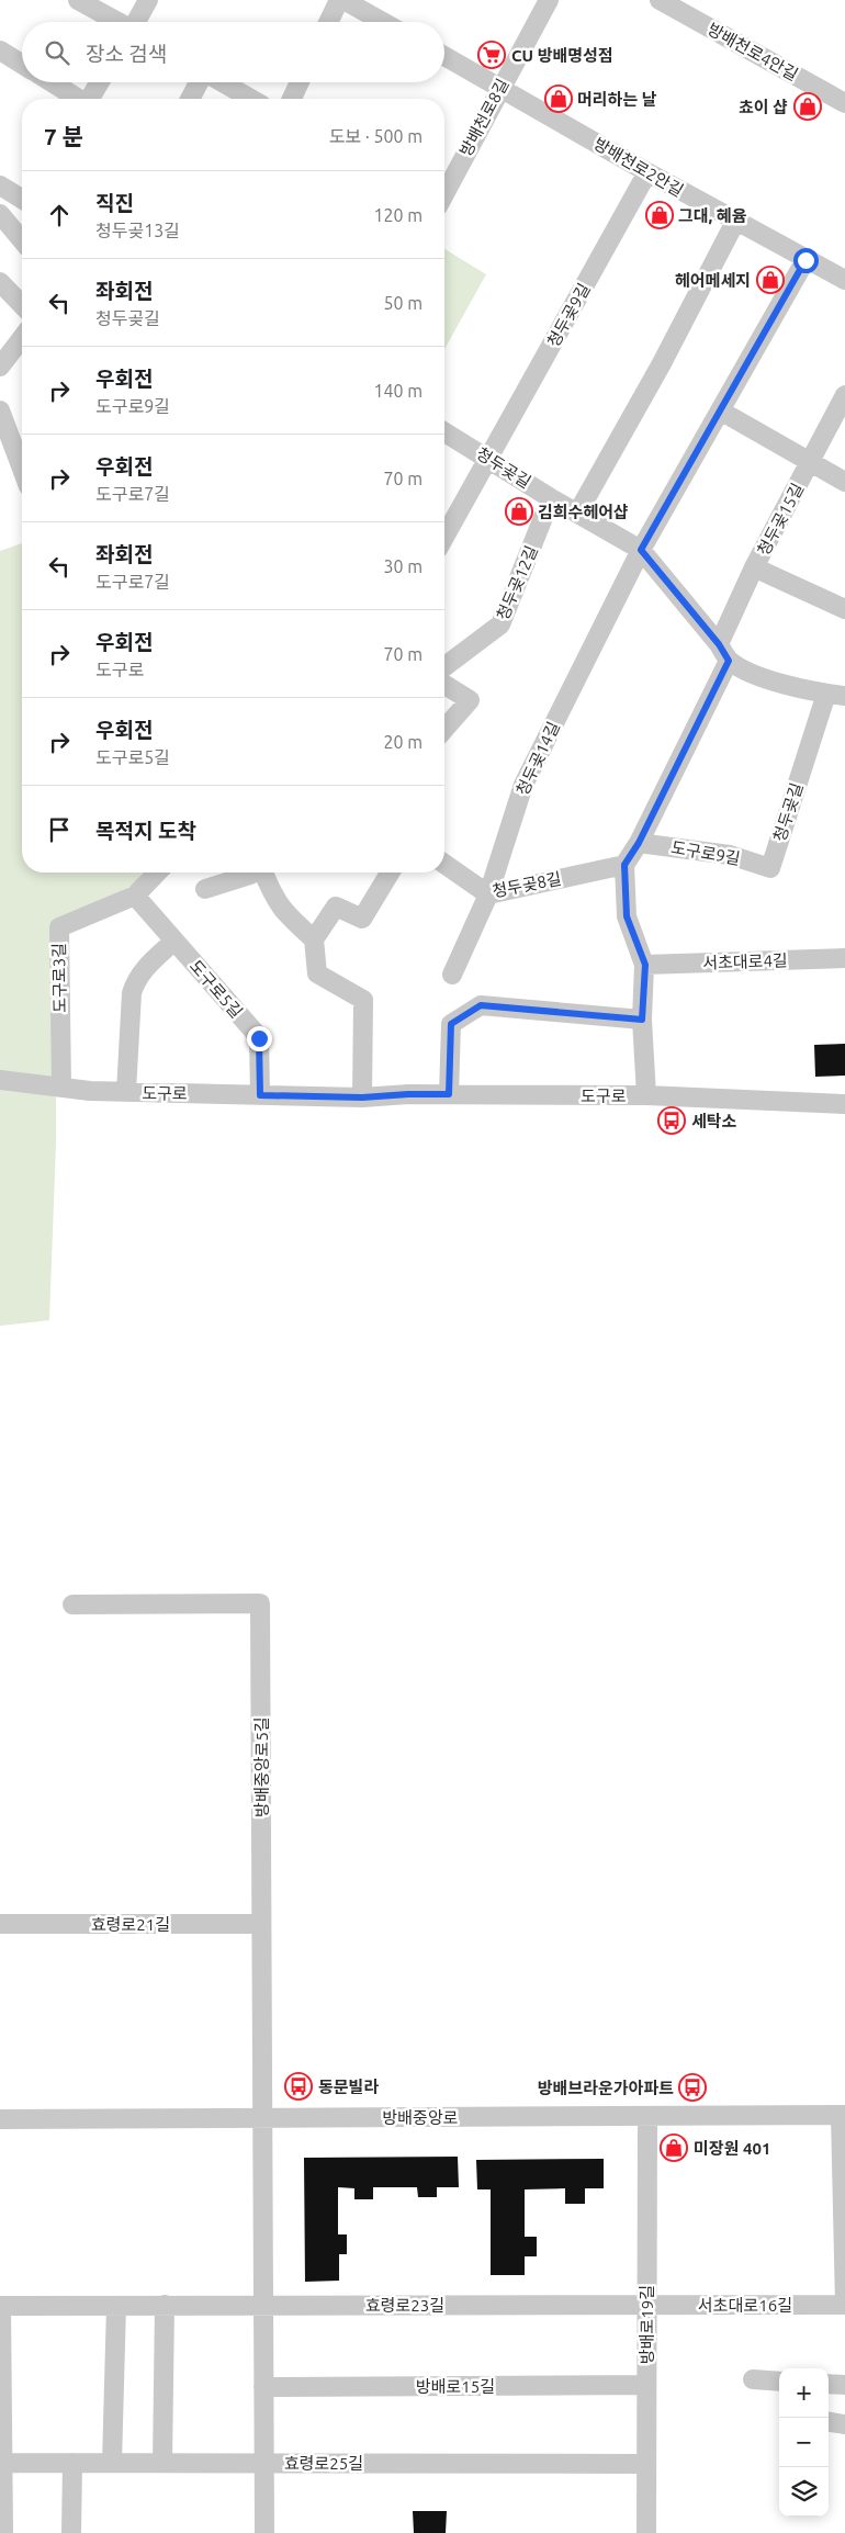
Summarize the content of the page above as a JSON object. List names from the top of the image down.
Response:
{
  "streets": {
    "street": [
      "방배천로4안길",
      "방배천로8길",
      "방배천로2안길",
      "청두곶9길",
      "청두곶길",
      "청두곶15길",
      "청두곶12길",
      "청두곶14길",
      "도구로9길",
      "청두곶8길",
      "서초대로4길",
      "도구로3길",
      "도구로5길",
      "도구로",
      "방배중앙로5길",
      "효령로21길",
      "방배중앙로",
      "효령로23길",
      "서초대로16길",
      "방배로19길",
      "방배로15길",
      "효령로25길"
    ]
  },
  "crossings": [
    ["방배천로8길", "방배천로2안길"],
    ["방배천로2안길", "청두곶9길"],
    ["방배천로2안길", "청두곶14길"],
    ["청두곶9길", "청두곶길"],
    ["청두곶길", "청두곶15길"],
    ["청두곶길", "청두곶12길"],
    ["청두곶길", "청두곶14길"],
    ["청두곶길", "도구로9길"],
    ["청두곶14길", "청두곶8길"],
    ["도구로3길", "도구로5길"],
    ["도구로3길", "도구로"],
    ["도구로5길", "도구로"],
    ["방배중앙로5길", "효령로21길"],
    ["방배중앙로5길", "방배중앙로"],
    ["방배중앙로", "서초대로16길"],
    ["방배중앙로", "방배로19길"],
    ["효령로23길", "서초대로16길"],
    ["효령로23길", "방배로19길"],
    ["효령로23길", "효령로25길"],
    ["서초대로16길", "방배로19길"],
    ["방배로19길", "방배로15길"],
    ["방배로19길", "효령로25길"]
  ],
  "places": {
    "supermarket": ["CU 방배명성점"],
    "shop": [
      "머리하는 날",
      "쵸이 샵",
      "그대, 혜윰",
      "헤어메세지",
      "김희수헤어샵",
      "미장원 401"
    ],
    "bus stop": ["세탁소", "동문빌라", "방배브라운가아파트"]
  },
  "page": {
    "search": "장소 검색",
    "heading": ["7 분", "도보 · 500 m"],
    "list": [
      ["직진", "청두곶13길", "120 m"],
      ["좌회전", "청두곶길", "50 m"],
      ["우회전", "도구로9길", "140 m"],
      ["우회전", "도구로7길", "70 m"],
      ["좌회전", "도구로7길", "30 m"],
      ["우회전", "도구로", "70 m"],
      ["우회전", "도구로5길", "20 m"],
      "목적지 도착"
    ],
    "map_buttons": ["+", "−"]
  }
}
